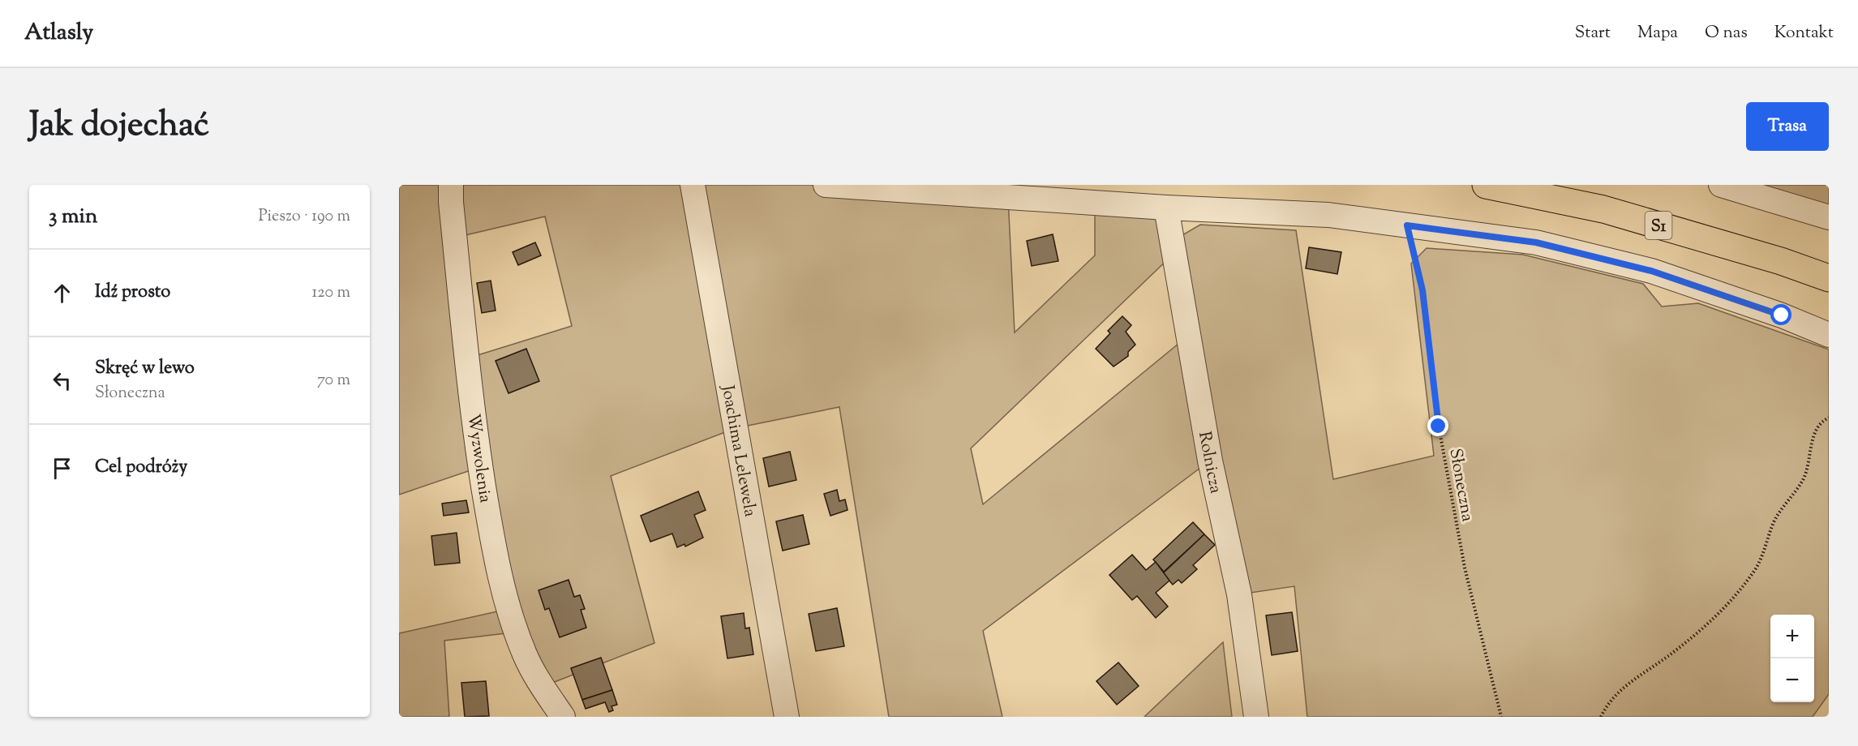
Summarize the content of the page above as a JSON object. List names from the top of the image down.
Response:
{
  "streets": {
    "highway": ["S1"],
    "street": ["Joachima Lelewela", "Wyzwolenia", "Rolnicza"],
    "path": ["Słoneczna"]
  },
  "page": {
    "header": "Atlasly",
    "nav": [
      "Start",
      "Mapa",
      "O nas",
      "Kontakt"
    ],
    "title": "Jak dojechać",
    "buttons": "Trasa",
    "heading": ["3 min", "Pieszo · 190 m"],
    "list": [
      ["Idź prosto", "120 m"],
      ["Skręć w lewo", "Słoneczna", "70 m"],
      "Cel podróży"
    ],
    "map_buttons": ["+", "−"]
  }
}
